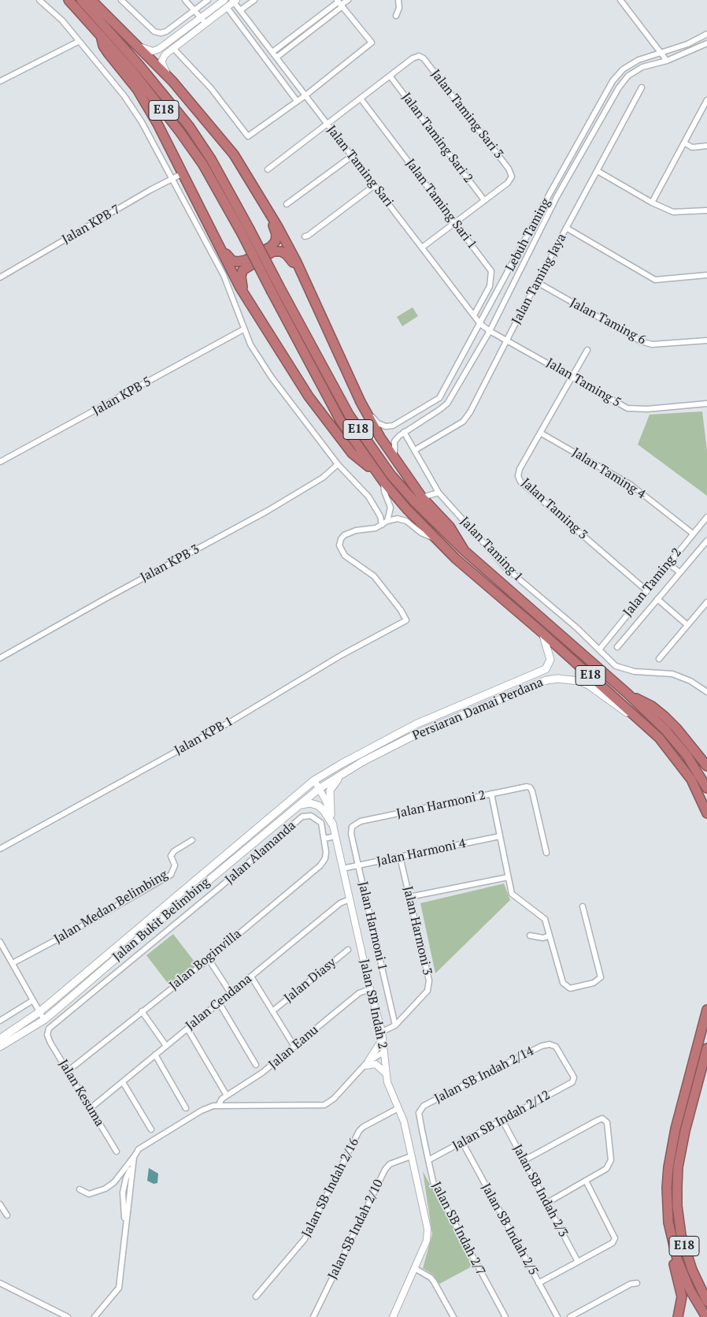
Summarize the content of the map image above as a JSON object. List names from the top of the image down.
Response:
{
  "streets": {
    "highway": ["E18"],
    "main road": ["Persiaran Damai Perdana", "Jalan Bukit Belimbing"],
    "street": [
      "Jalan Taming Sari 3",
      "Jalan Taming Sari 2",
      "Jalan Taming Sari",
      "Jalan Taming Sari 1",
      "Jalan KPB 7",
      "Lebuh Taming",
      "Jalan Taming Jaya",
      "Jalan Taming 6",
      "Jalan Taming 5",
      "Jalan KPB 5",
      "Jalan Taming 4",
      "Jalan Taming 3",
      "Jalan Taming 1",
      "Jalan KPB 3",
      "Jalan Taming 2",
      "Jalan KPB 1",
      "Jalan Harmoni 2",
      "Jalan Alamanda",
      "Jalan Harmoni 4",
      "Jalan Medan Belimbing",
      "Jalan Harmoni 1",
      "Jalan Harmoni 3",
      "Jalan Boginvilla",
      "Jalan Diasy",
      "Jalan Cendana",
      "Jalan SB Indah 2",
      "Jalan Eanu",
      "Jalan SB Indah 2/14",
      "Jalan Kesuma",
      "Jalan SB Indah 2/12",
      "Jalan SB Indah 2/16",
      "Jalan SB Indah 2/3",
      "Jalan SB Indah 2/7",
      "Jalan SB Indah 2/10",
      "Jalan SB Indah 2/5"
    ]
  },
  "crossings": [
    ["E18", "Persiaran Damai Perdana"],
    ["Jalan Taming Sari 3", "Jalan Taming Sari 2"],
    ["Jalan Taming Sari", "Jalan Taming Sari 1"],
    ["Jalan Taming Sari", "Lebuh Taming"],
    ["Jalan Taming Sari", "Jalan Taming 5"],
    ["Lebuh Taming", "Jalan Taming 5"],
    ["Lebuh Taming", "Jalan Taming 1"],
    ["Jalan Taming Jaya", "Jalan Taming 6"],
    ["Jalan Taming Jaya", "Jalan Taming 5"],
    ["Jalan Taming Jaya", "Jalan Taming 1"],
    ["Jalan Taming 5", "Jalan Taming 3"],
    ["Jalan Taming 4", "Jalan Taming 3"],
    ["Jalan Taming 4", "Jalan Taming 2"],
    ["Jalan Taming 3", "Jalan Taming 2"],
    ["Jalan Taming 1", "Jalan Taming 2"],
    ["Persiaran Damai Perdana", "Jalan Bukit Belimbing"],
    ["Persiaran Damai Perdana", "Jalan SB Indah 2"],
    ["Jalan Harmoni 2", "Jalan Harmoni 1"],
    ["Jalan Alamanda", "Jalan Boginvilla"],
    ["Jalan Alamanda", "Jalan Kesuma"],
    ["Jalan Harmoni 4", "Jalan Harmoni 1"],
    ["Jalan Harmoni 4", "Jalan Harmoni 3"],
    ["Jalan Harmoni 4", "Jalan SB Indah 2"],
    ["Jalan Bukit Belimbing", "Jalan SB Indah 2"],
    ["Jalan Harmoni 1", "Jalan Harmoni 3"],
    ["Jalan Harmoni 3", "Jalan SB Indah 2"],
    ["Jalan Boginvilla", "Jalan Kesuma"],
    ["Jalan Cendana", "Jalan SB Indah 2"],
    ["Jalan Cendana", "Jalan Kesuma"],
    ["Jalan SB Indah 2", "Jalan Eanu"],
    ["Jalan SB Indah 2", "Jalan SB Indah 2/16"],
    ["Jalan SB Indah 2", "Jalan SB Indah 2/10"],
    ["Jalan SB Indah 2/14", "Jalan SB Indah 2/12"],
    ["Jalan SB Indah 2/14", "Jalan SB Indah 2/7"],
    ["Jalan SB Indah 2/12", "Jalan SB Indah 2/3"],
    ["Jalan SB Indah 2/12", "Jalan SB Indah 2/7"],
    ["Jalan SB Indah 2/12", "Jalan SB Indah 2/5"]
  ]
}
